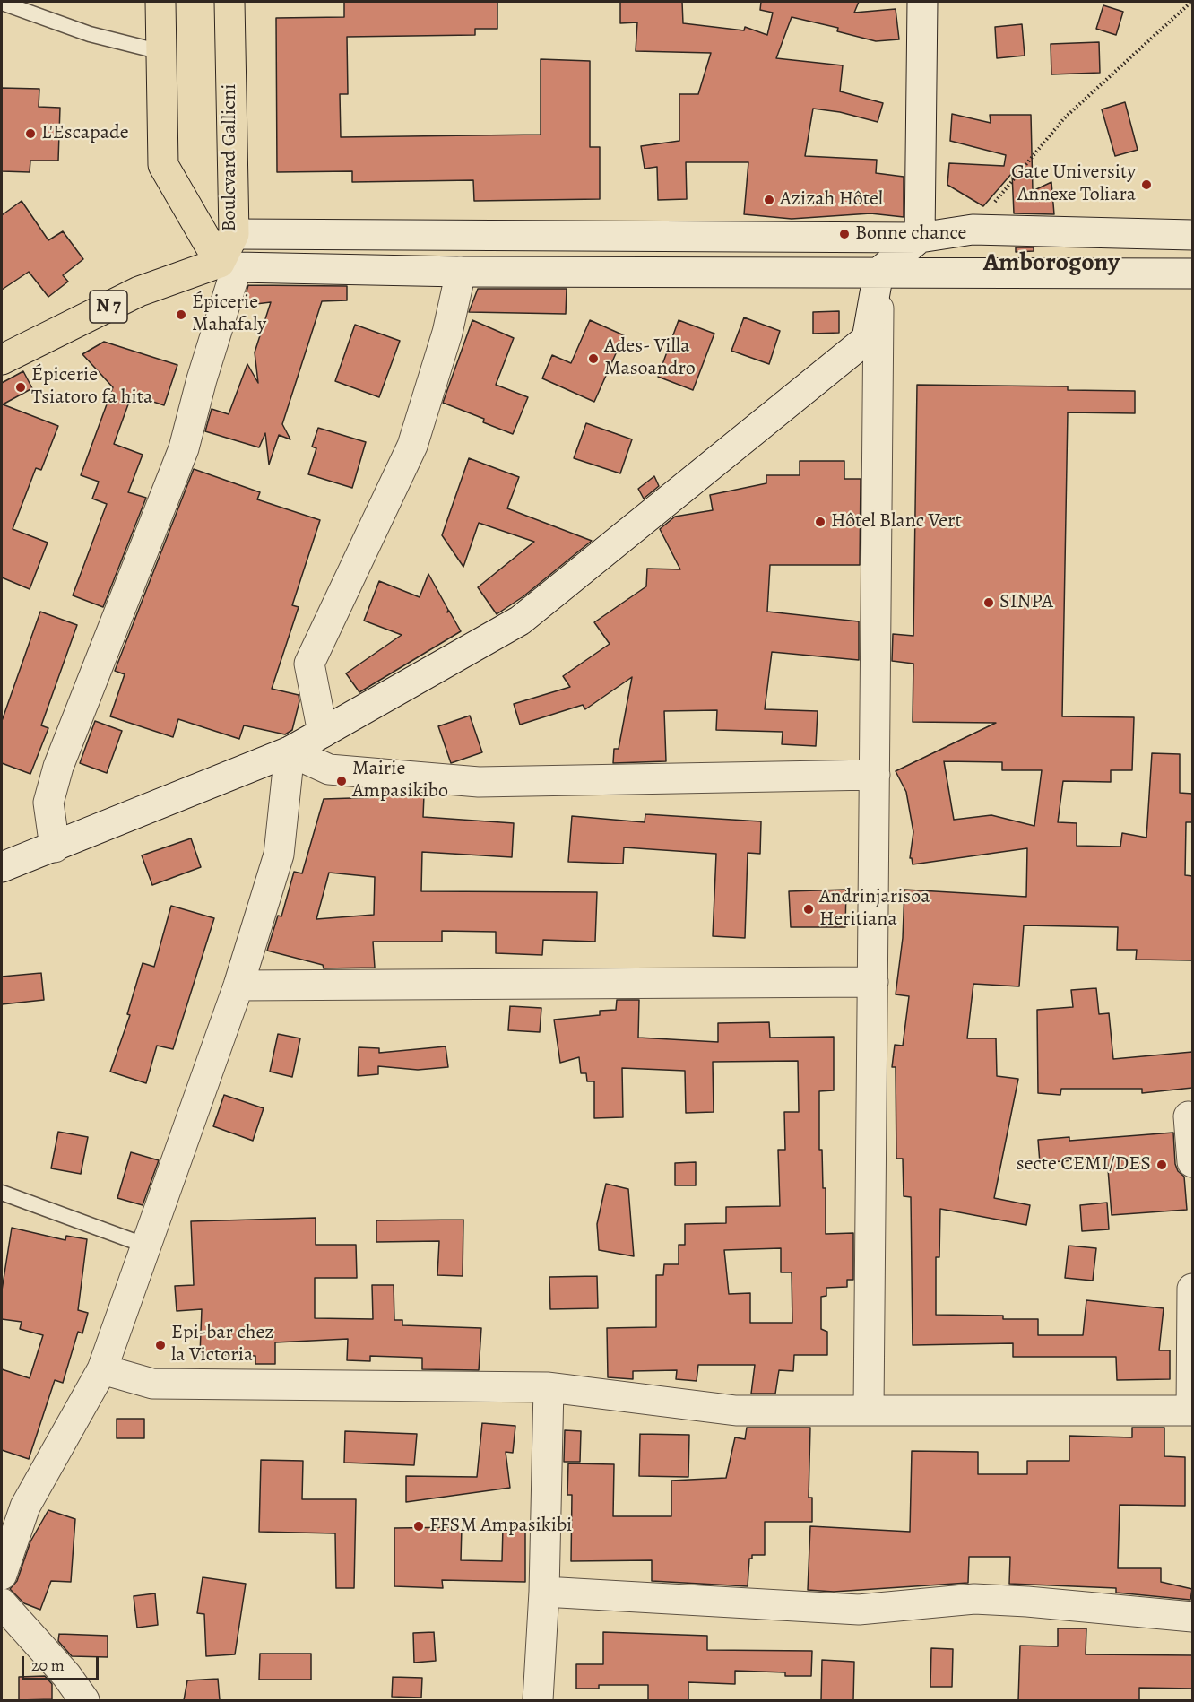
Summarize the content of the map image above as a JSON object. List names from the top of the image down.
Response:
{
  "streets": {
    "main road": ["Boulevard Gallieni", "N 7"]
  },
  "crossings": [
    ["Boulevard Gallieni", "N 7"]
  ],
  "districts": ["Amborogony"],
  "places": [
    "L'Escapade",
    "Gate University Annexe Toliara",
    "Azizah Hôtel",
    "Bonne chance",
    "Épicerie Mahafaly",
    "Ades- Villa Masoandro",
    "Épicerie Tsiatoro fa hita",
    "Hôtel Blanc Vert",
    "SINPA",
    "Mairie Ampasikibo",
    "Andrinjarisoa Heritiana",
    "secte CEMI/DES",
    "Epi-bar chez la Victoria",
    "FFSM Ampasikibi"
  ],
  "scale_bar": "20 m"
}
